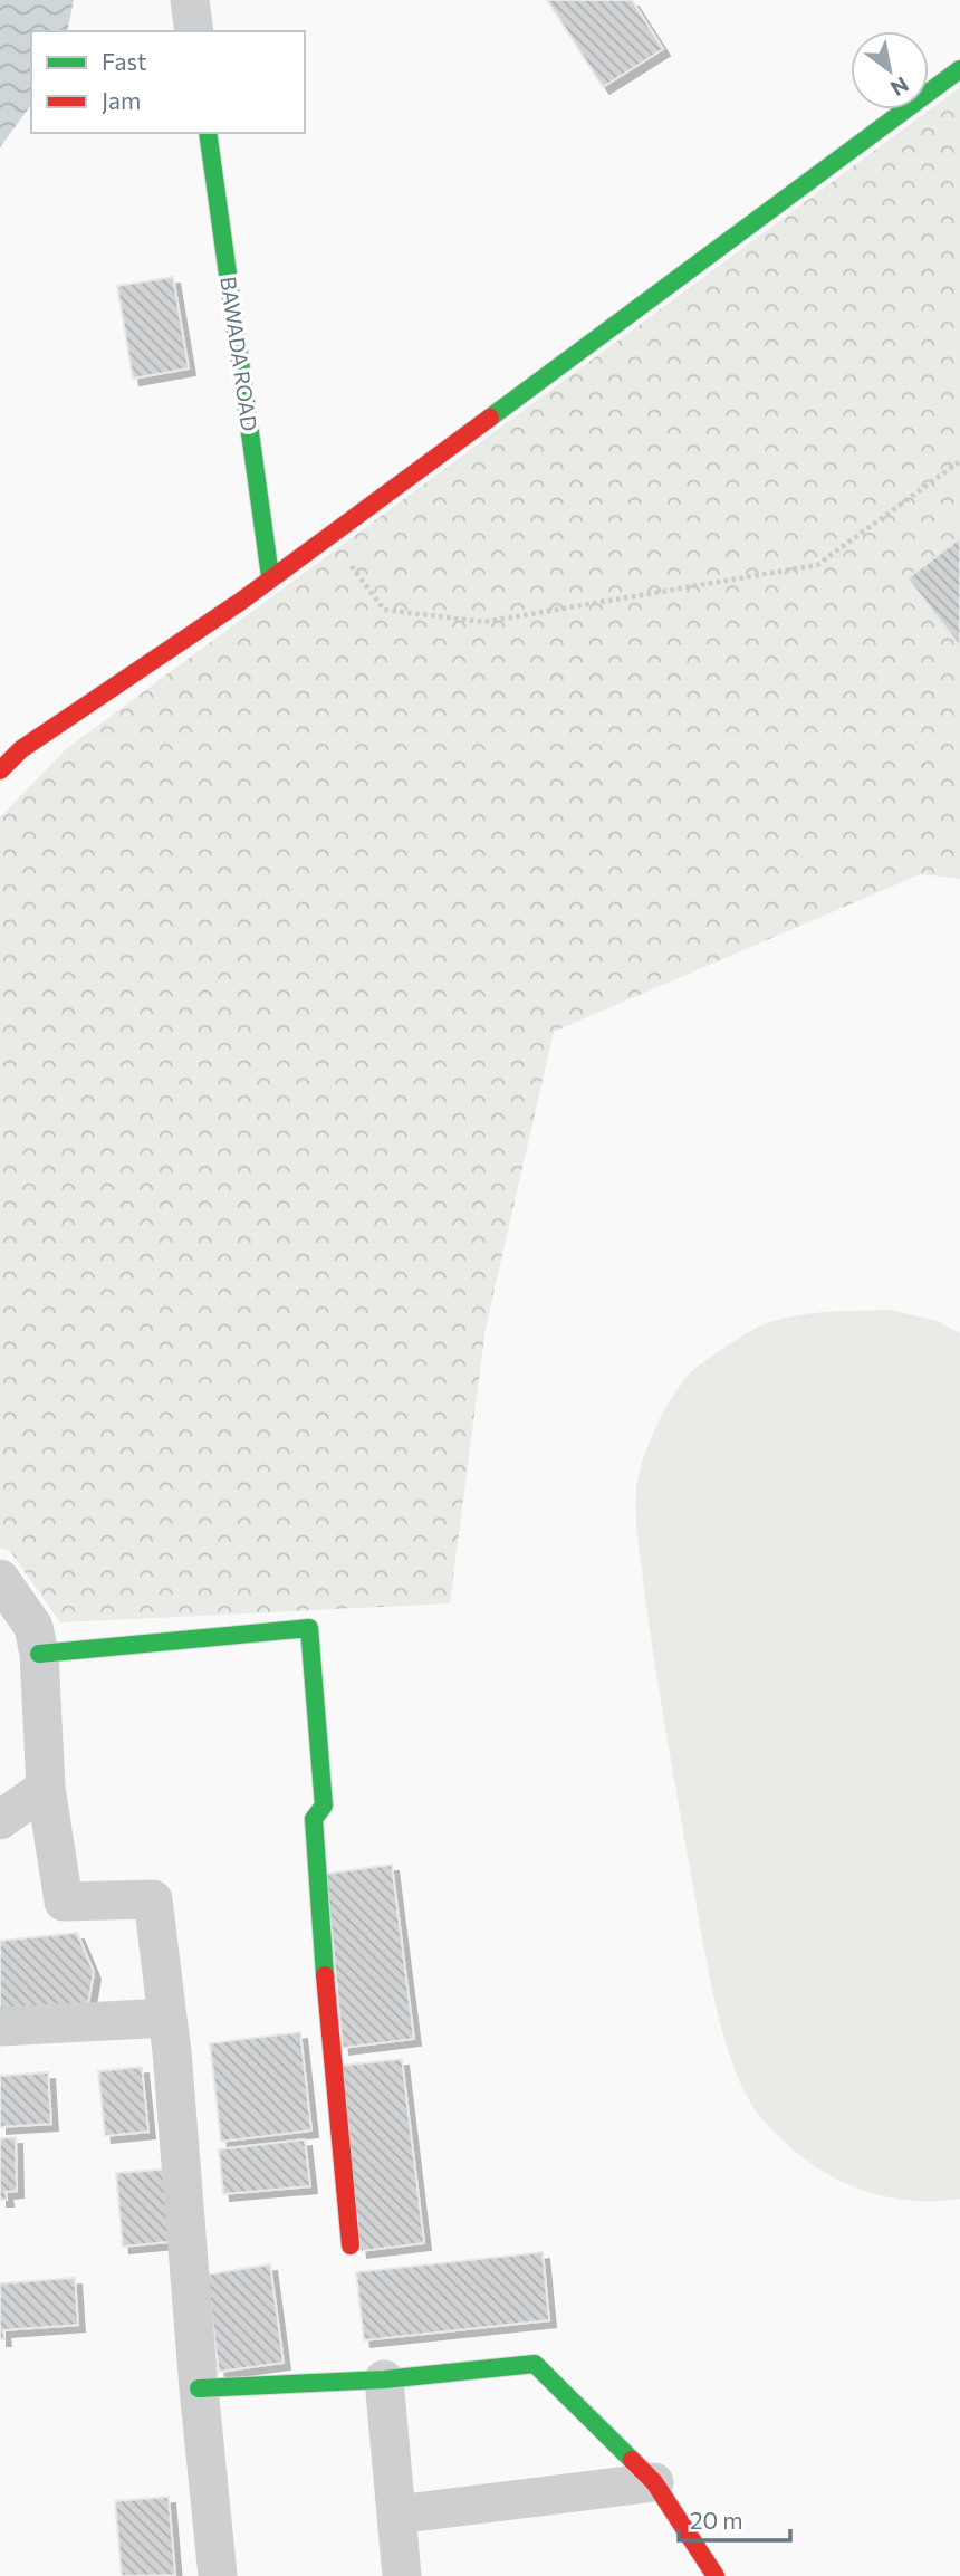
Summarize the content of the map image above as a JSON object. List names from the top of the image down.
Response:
{
  "streets": {
    "street": ["BAWADA ROAD"]
  },
  "legend": ["Fast", "Jam"],
  "scale_bar": "20 m",
  "north": "bottom right"
}
